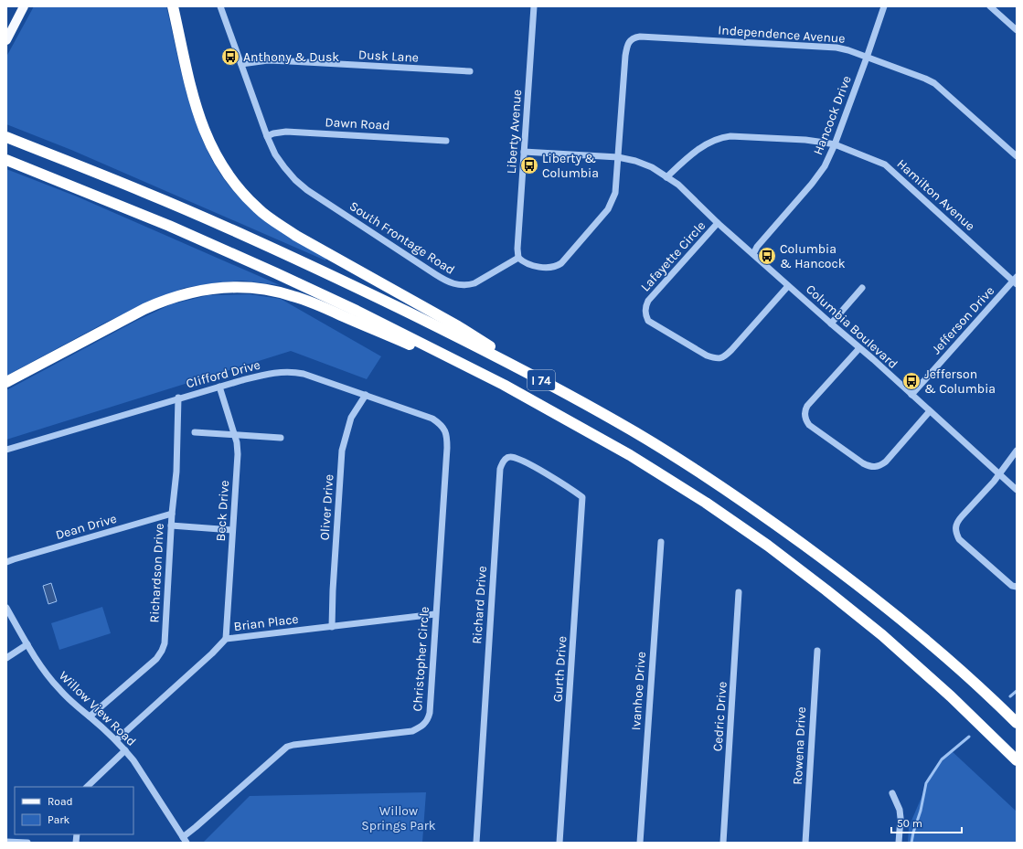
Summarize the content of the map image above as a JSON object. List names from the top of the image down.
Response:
{
  "streets": {
    "highway": ["I 74"],
    "street": [
      "Independence Avenue",
      "Dusk Lane",
      "Hancock Drive",
      "Dawn Road",
      "Liberty Avenue",
      "Hamilton Avenue",
      "South Frontage Road",
      "Lafayette Circle",
      "Jefferson Drive",
      "Columbia Boulevard",
      "Clifford Drive",
      "Oliver Drive",
      "Beck Drive",
      "Dean Drive",
      "Richardson Drive",
      "Richard Drive",
      "Brian Place",
      "Christopher Circle",
      "Gurth Drive",
      "Ivanhoe Drive",
      "Willow View Road",
      "Cedric Drive",
      "Rowena Drive"
    ]
  },
  "crossings": [
    ["Independence Avenue", "Hancock Drive"],
    ["Independence Avenue", "Columbia Boulevard"],
    ["Dusk Lane", "South Frontage Road"],
    ["Hancock Drive", "Hamilton Avenue"],
    ["Hancock Drive", "Columbia Boulevard"],
    ["Dawn Road", "South Frontage Road"],
    ["Liberty Avenue", "South Frontage Road"],
    ["Liberty Avenue", "Columbia Boulevard"],
    ["Hamilton Avenue", "Jefferson Drive"],
    ["Hamilton Avenue", "Columbia Boulevard"],
    ["Lafayette Circle", "Columbia Boulevard"],
    ["Jefferson Drive", "Columbia Boulevard"],
    ["Clifford Drive", "Oliver Drive"],
    ["Clifford Drive", "Beck Drive"],
    ["Clifford Drive", "Richardson Drive"],
    ["Clifford Drive", "Christopher Circle"],
    ["Oliver Drive", "Brian Place"],
    ["Beck Drive", "Brian Place"],
    ["Dean Drive", "Richardson Drive"],
    ["Richardson Drive", "Willow View Road"],
    ["Richard Drive", "Gurth Drive"],
    ["Brian Place", "Christopher Circle"],
    ["Brian Place", "Willow View Road"],
    ["Christopher Circle", "Willow View Road"]
  ],
  "parks": ["Willow Springs Park"],
  "places": {
    "bus stop": [
      "Anthony & Dusk",
      "Liberty & Columbia",
      "Columbia & Hancock",
      "Jefferson & Columbia"
    ]
  },
  "legend": ["Road", "Park"],
  "scale_bar": "50 m"
}
